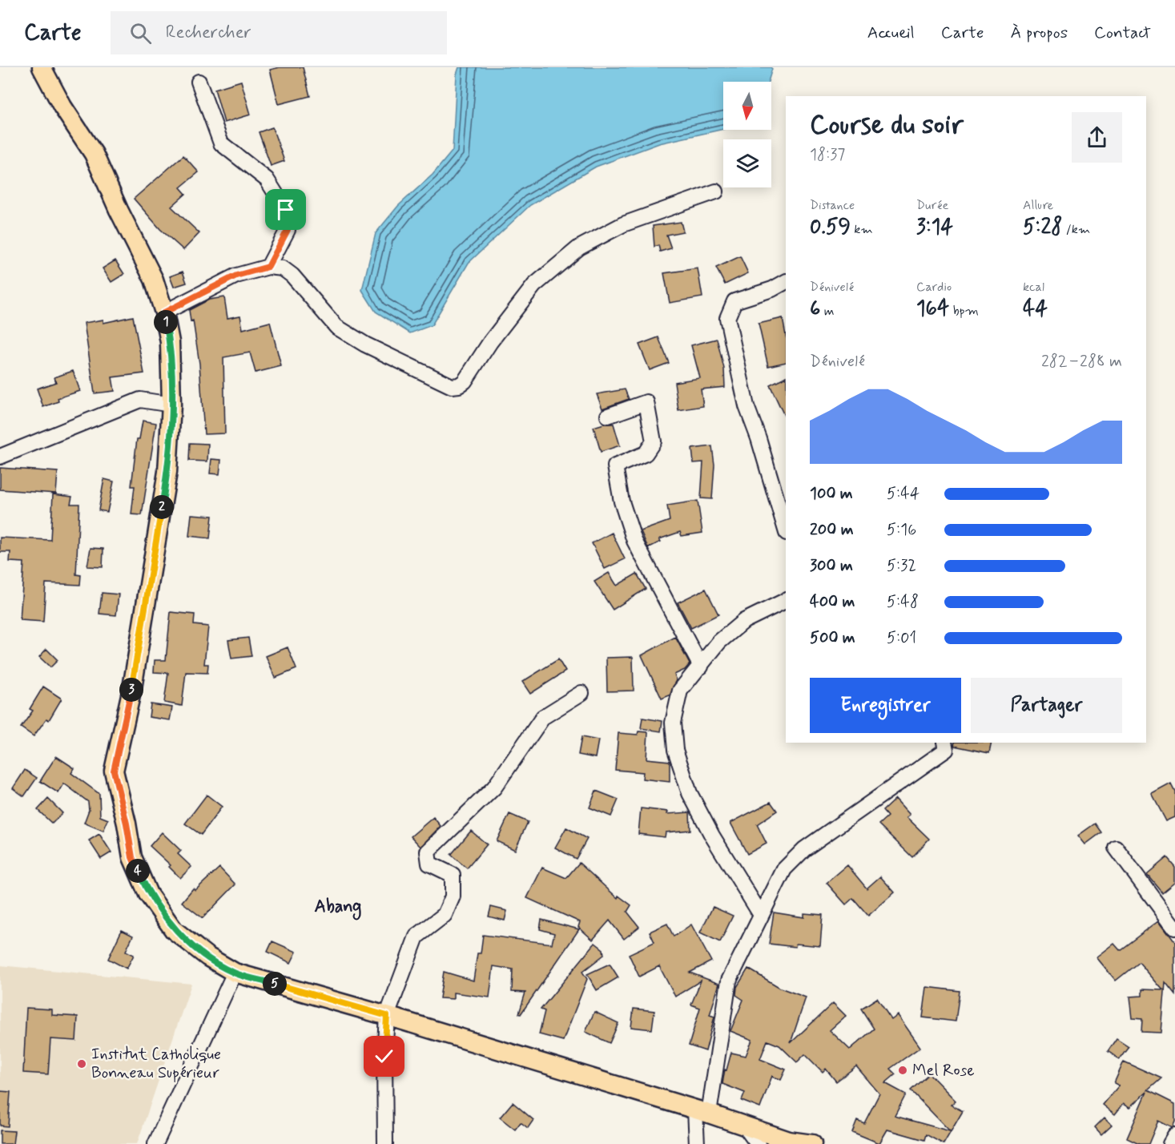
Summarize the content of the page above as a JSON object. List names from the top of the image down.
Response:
{
  "districts": ["Abang"],
  "places": ["Institut Catholique Bonneau Supérieur", "Mel Rose"],
  "north": "bottom",
  "page": {
    "header": "Carte",
    "search": "Rechercher",
    "nav": [
      "Accueil",
      "Carte",
      "À propos",
      "Contact"
    ],
    "heading": ["Course du soir", "18:37"],
    "stats": [
      ["Distance", "0.59 km"],
      ["Durée", "3:14"],
      ["Allure", "5:28 /km"],
      ["Dénivelé", "6 m"],
      ["Cardio", "164 bpm"],
      ["kcal", "44"]
    ],
    "pins": [
      "1",
      "2",
      "3",
      "4",
      "5"
    ],
    "chart": ["Dénivelé", "282–288 m"],
    "list": [
      {
        "name": "100 m",
        "note": "5:44"
      },
      {
        "name": "200 m",
        "note": "5:16"
      },
      {
        "name": "300 m",
        "note": "5:32"
      },
      {
        "name": "400 m",
        "note": "5:48"
      },
      {
        "name": "500 m",
        "note": "5:01"
      }
    ],
    "buttons": ["Enregistrer", "Partager"]
  }
}
